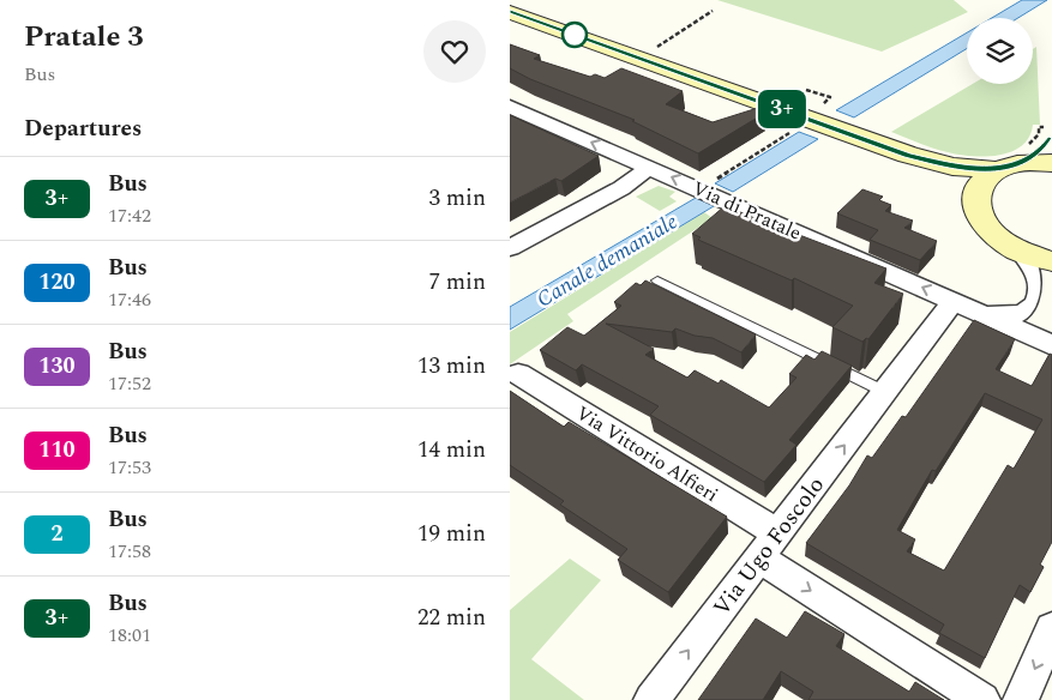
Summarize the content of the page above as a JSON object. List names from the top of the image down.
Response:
{
  "streets": {
    "street": ["Via di Pratale", "Via Vittorio Alfieri", "Via Ugo Foscolo"]
  },
  "crossings": [
    ["Via di Pratale", "Via Ugo Foscolo"],
    ["Via Vittorio Alfieri", "Via Ugo Foscolo"]
  ],
  "one_way": ["Via di Pratale", "Via Vittorio Alfieri", "Via Ugo Foscolo"],
  "water": ["Canale demaniale"],
  "lines": ["bus line 3+"],
  "page": {
    "heading": [
      ["Pratale 3", "Bus"],
      "Departures"
    ],
    "on_map": "3+",
    "list": [
      {
        "mark": "3+",
        "name": "Bus",
        "note": "17:42",
        "value": "3 min"
      },
      {
        "mark": "120",
        "name": "Bus",
        "note": "17:46",
        "value": "7 min"
      },
      {
        "mark": "130",
        "name": "Bus",
        "note": "17:52",
        "value": "13 min"
      },
      {
        "mark": "110",
        "name": "Bus",
        "note": "17:53",
        "value": "14 min"
      },
      {
        "mark": "2",
        "name": "Bus",
        "note": "17:58",
        "value": "19 min"
      },
      {
        "mark": "3+",
        "name": "Bus",
        "note": "18:01",
        "value": "22 min"
      }
    ]
  }
}
